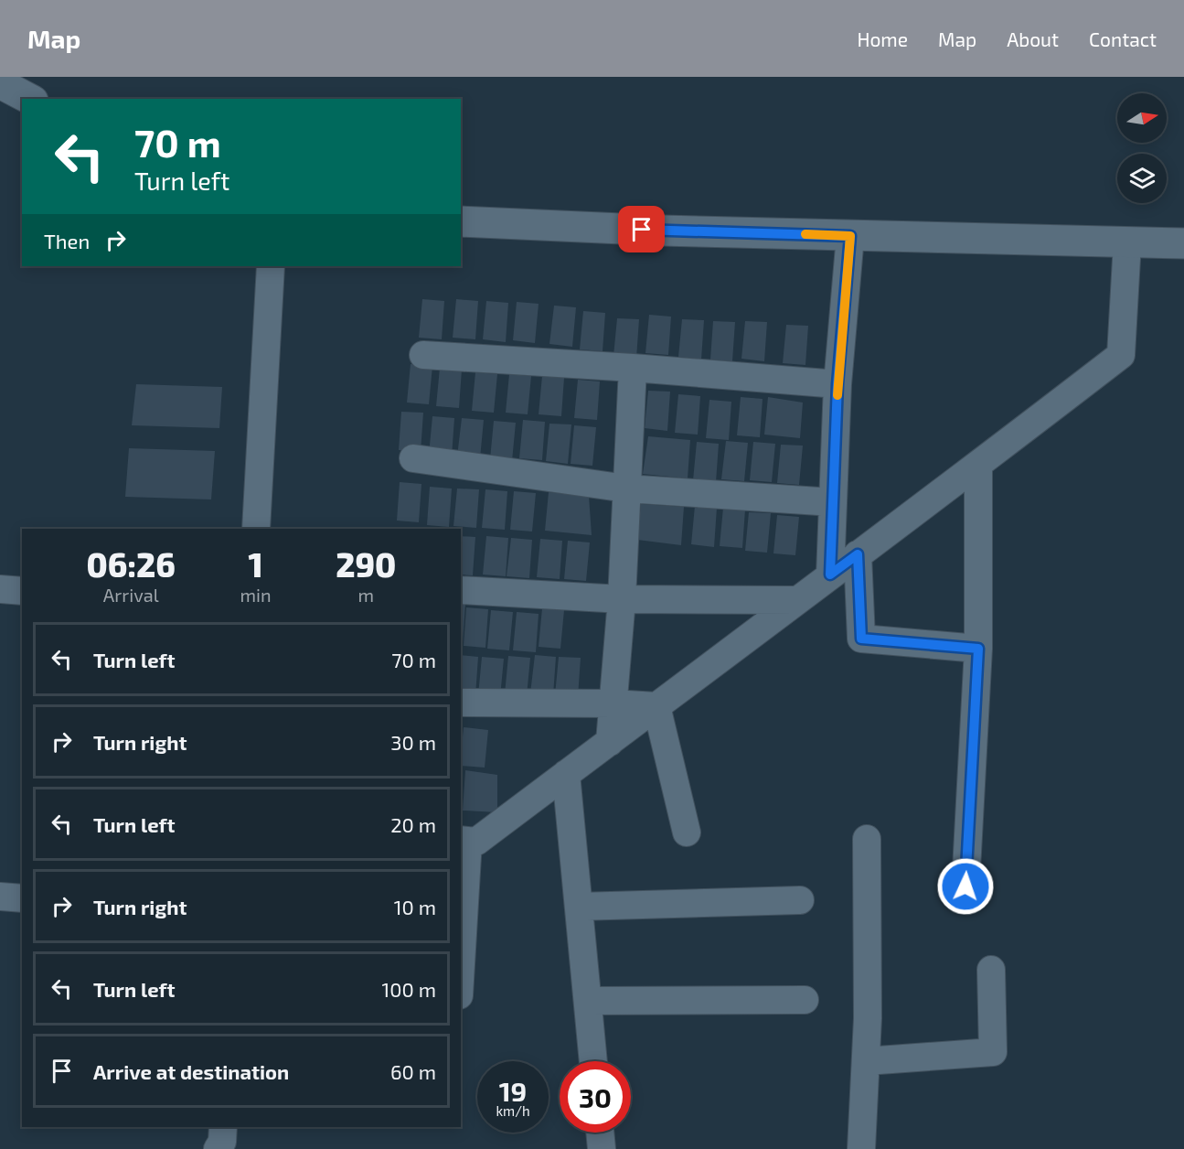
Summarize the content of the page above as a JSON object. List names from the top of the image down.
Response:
{
  "north": "right",
  "page": {
    "header": "Map",
    "nav": [
      "Home",
      "Map",
      "About",
      "Contact"
    ],
    "turn": ["70 m", "Turn left"],
    "then": "Then",
    "eta": [
      "06:26",
      "Arrival",
      "1",
      "min",
      "290",
      "m"
    ],
    "list": [
      {
        "name": "Turn left",
        "value": "70 m"
      },
      {
        "name": "Turn right",
        "value": "30 m"
      },
      {
        "name": "Turn left",
        "value": "20 m"
      },
      {
        "name": "Turn right",
        "value": "10 m"
      },
      {
        "name": "Turn left",
        "value": "100 m"
      },
      {
        "name": "Arrive at destination",
        "value": "60 m"
      }
    ],
    "speed": "19 km/h",
    "limit": "30"
  }
}
